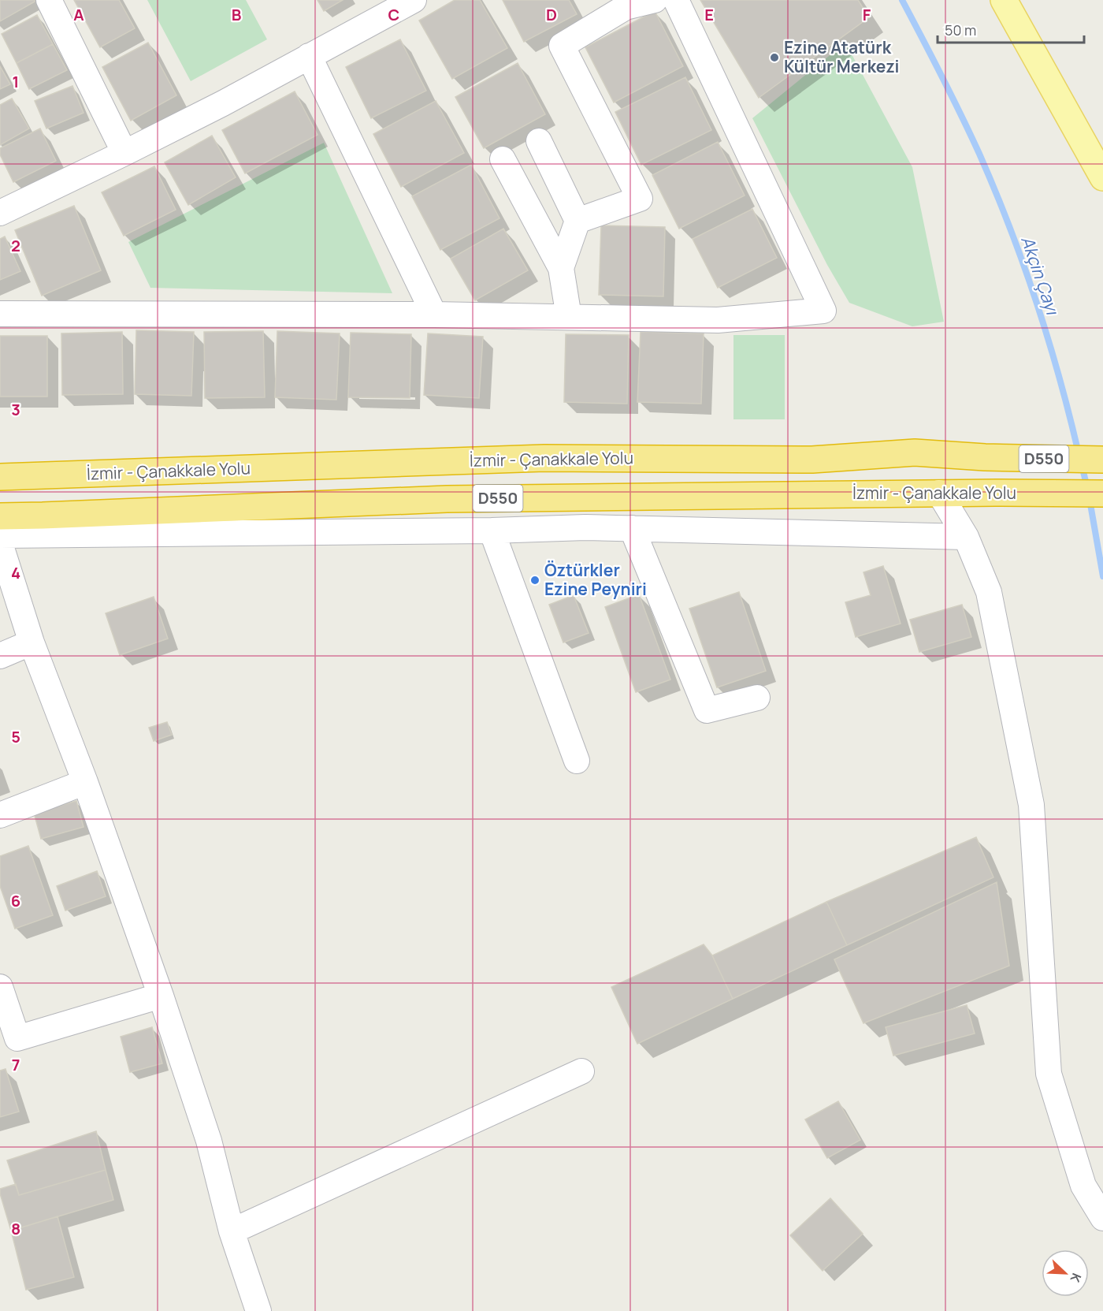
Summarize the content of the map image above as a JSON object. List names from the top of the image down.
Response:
{
  "streets": {
    "highway": ["D550", "İzmir - Çanakkale Yolu"]
  },
  "water": ["Akçin Çayı"],
  "places": ["Ezine Atatürk Kültür Merkezi", "Öztürkler Ezine Peyniri"],
  "scale_bar": "50 m",
  "north": "bottom right",
  "grid": {
    "columns": [
      "A",
      "B",
      "C",
      "D",
      "E",
      "F"
    ],
    "rows": [
      "1",
      "2",
      "3",
      "4",
      "5",
      "6",
      "7",
      "8"
    ]
  }
}
